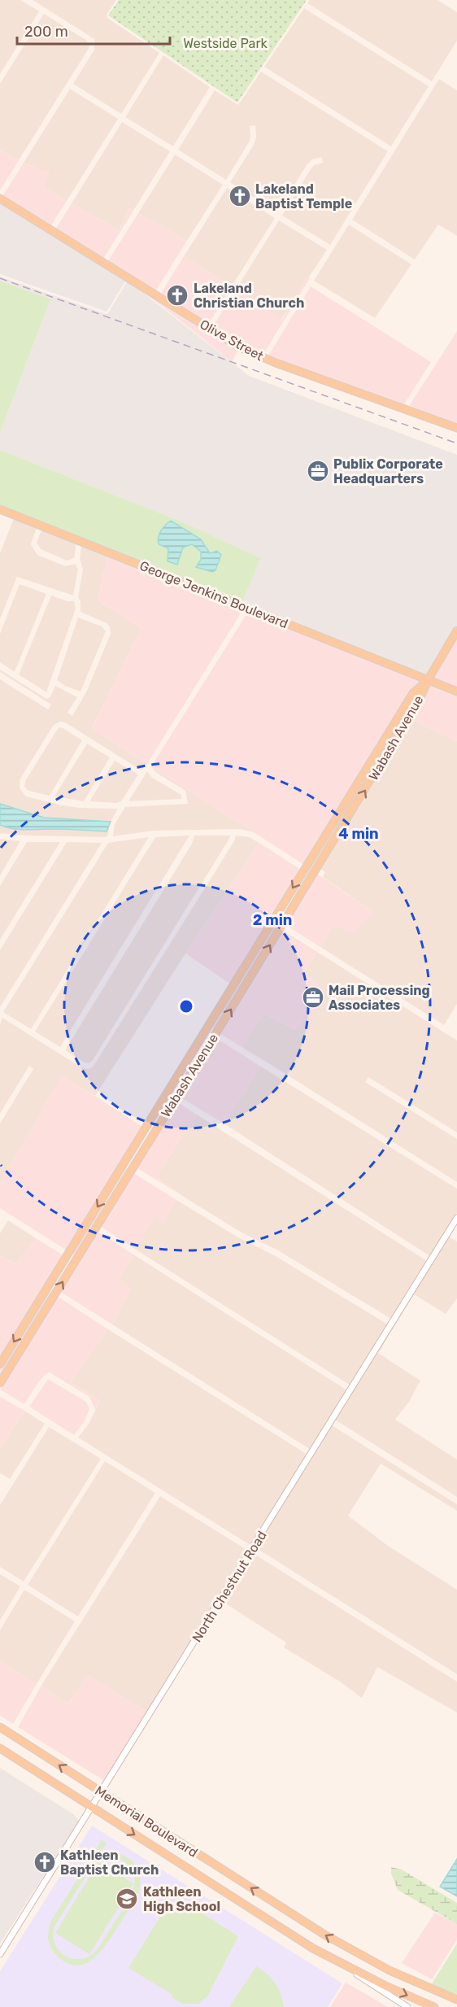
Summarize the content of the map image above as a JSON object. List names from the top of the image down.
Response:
{
  "streets": {
    "main road": [
      "Olive Street",
      "George Jenkins Boulevard",
      "Wabash Avenue",
      "Memorial Boulevard"
    ],
    "street": ["North Chestnut Road"]
  },
  "crossings": [
    ["George Jenkins Boulevard", "Wabash Avenue"],
    ["North Chestnut Road", "Memorial Boulevard"]
  ],
  "parks": ["Westside Park"],
  "places": {
    "church": ["Lakeland Baptist Temple", "Lakeland Christian Church", "Kathleen Baptist Church"],
    "office": ["Publix Corporate Headquarters", "Mail Processing Associates"],
    "school or university": ["Kathleen High School"]
  },
  "scale_bar": "200 m",
  "rings": ["4 min", "2 min"]
}
